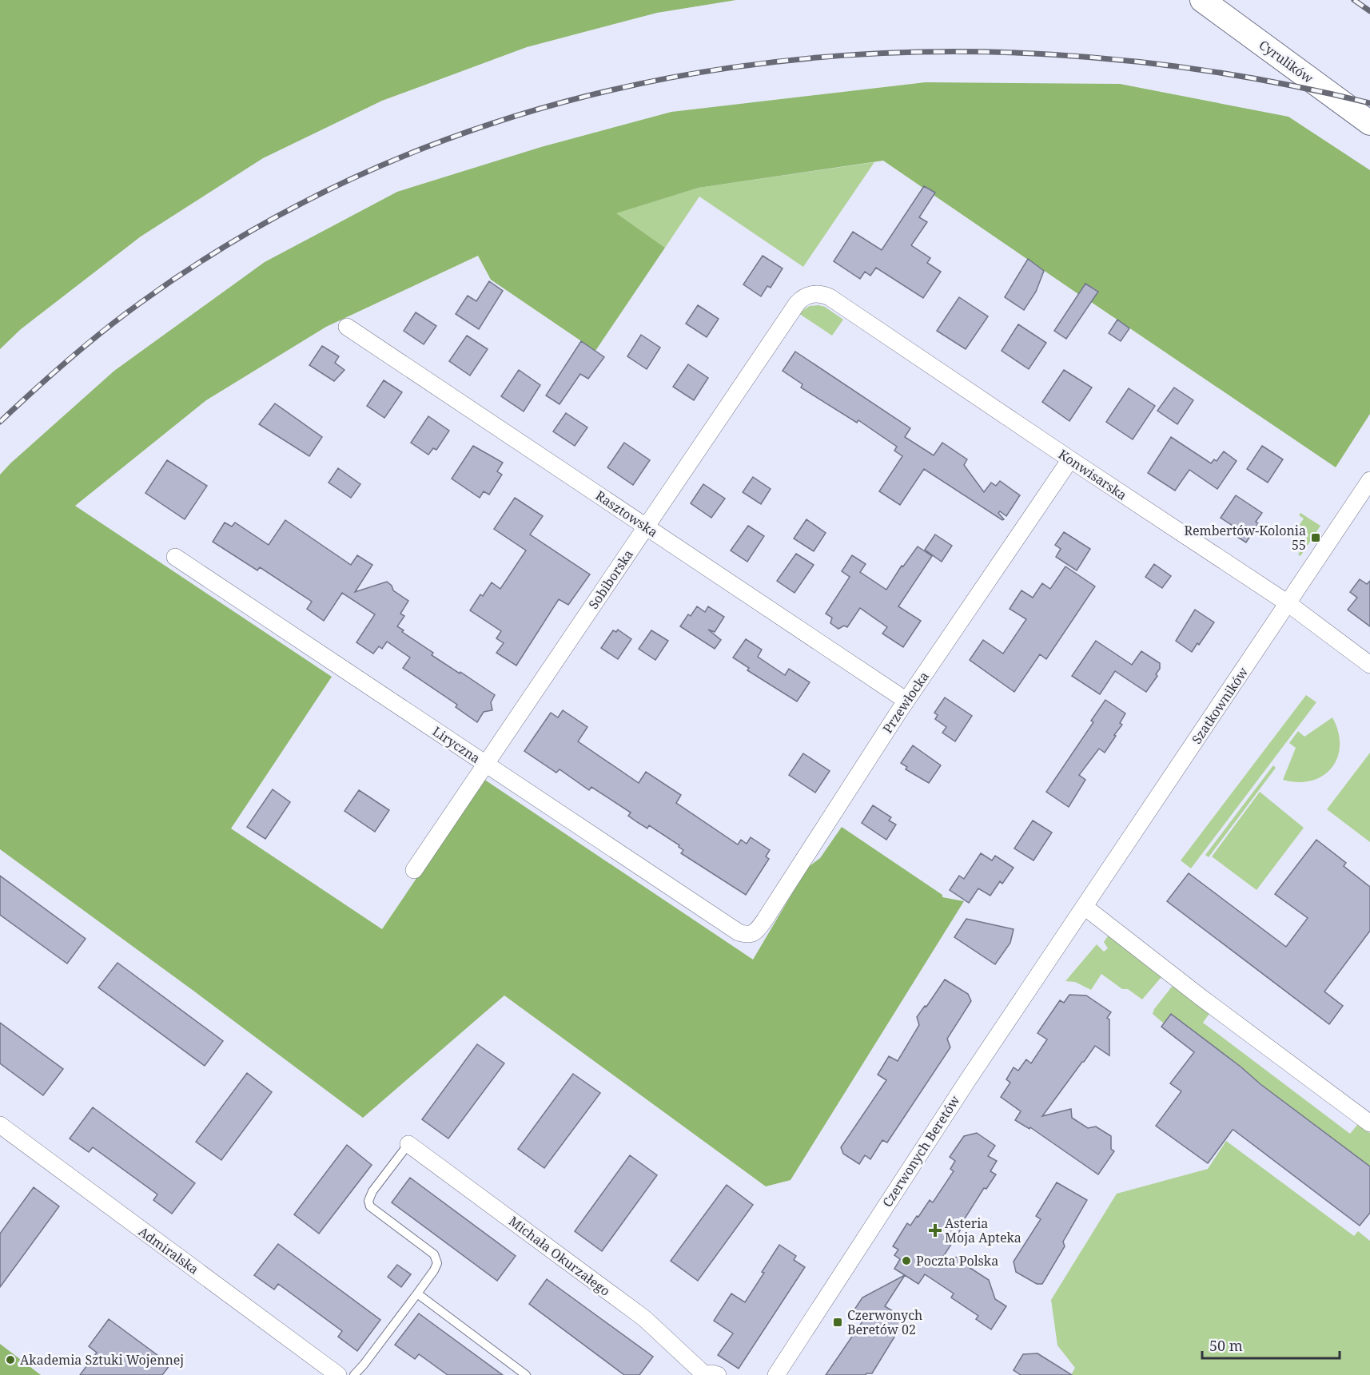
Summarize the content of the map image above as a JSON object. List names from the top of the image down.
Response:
{
  "streets": {
    "main road": ["Cyrulików"],
    "street": [
      "Konwisarska",
      "Rasztowska",
      "Sobiborska",
      "Przewłocka",
      "Szatkowników",
      "Liryczna",
      "Czerwonych Beretów",
      "Admiralska",
      "Michała Okurzałego"
    ]
  },
  "crossings": [
    ["Konwisarska", "Sobiborska"],
    ["Konwisarska", "Przewłocka"],
    ["Konwisarska", "Szatkowników"],
    ["Rasztowska", "Sobiborska"],
    ["Rasztowska", "Przewłocka"],
    ["Sobiborska", "Liryczna"],
    ["Przewłocka", "Liryczna"],
    ["Szatkowników", "Czerwonych Beretów"]
  ],
  "places": {
    "transit": ["Rembertów-Kolonia 55", "Czerwonych Beretów 02"],
    "health": ["Asteria Moja Apteka"],
    "other": ["Poczta Polska", "Akademia Sztuki Wojennej"]
  },
  "scale_bar": "50 m"
}
